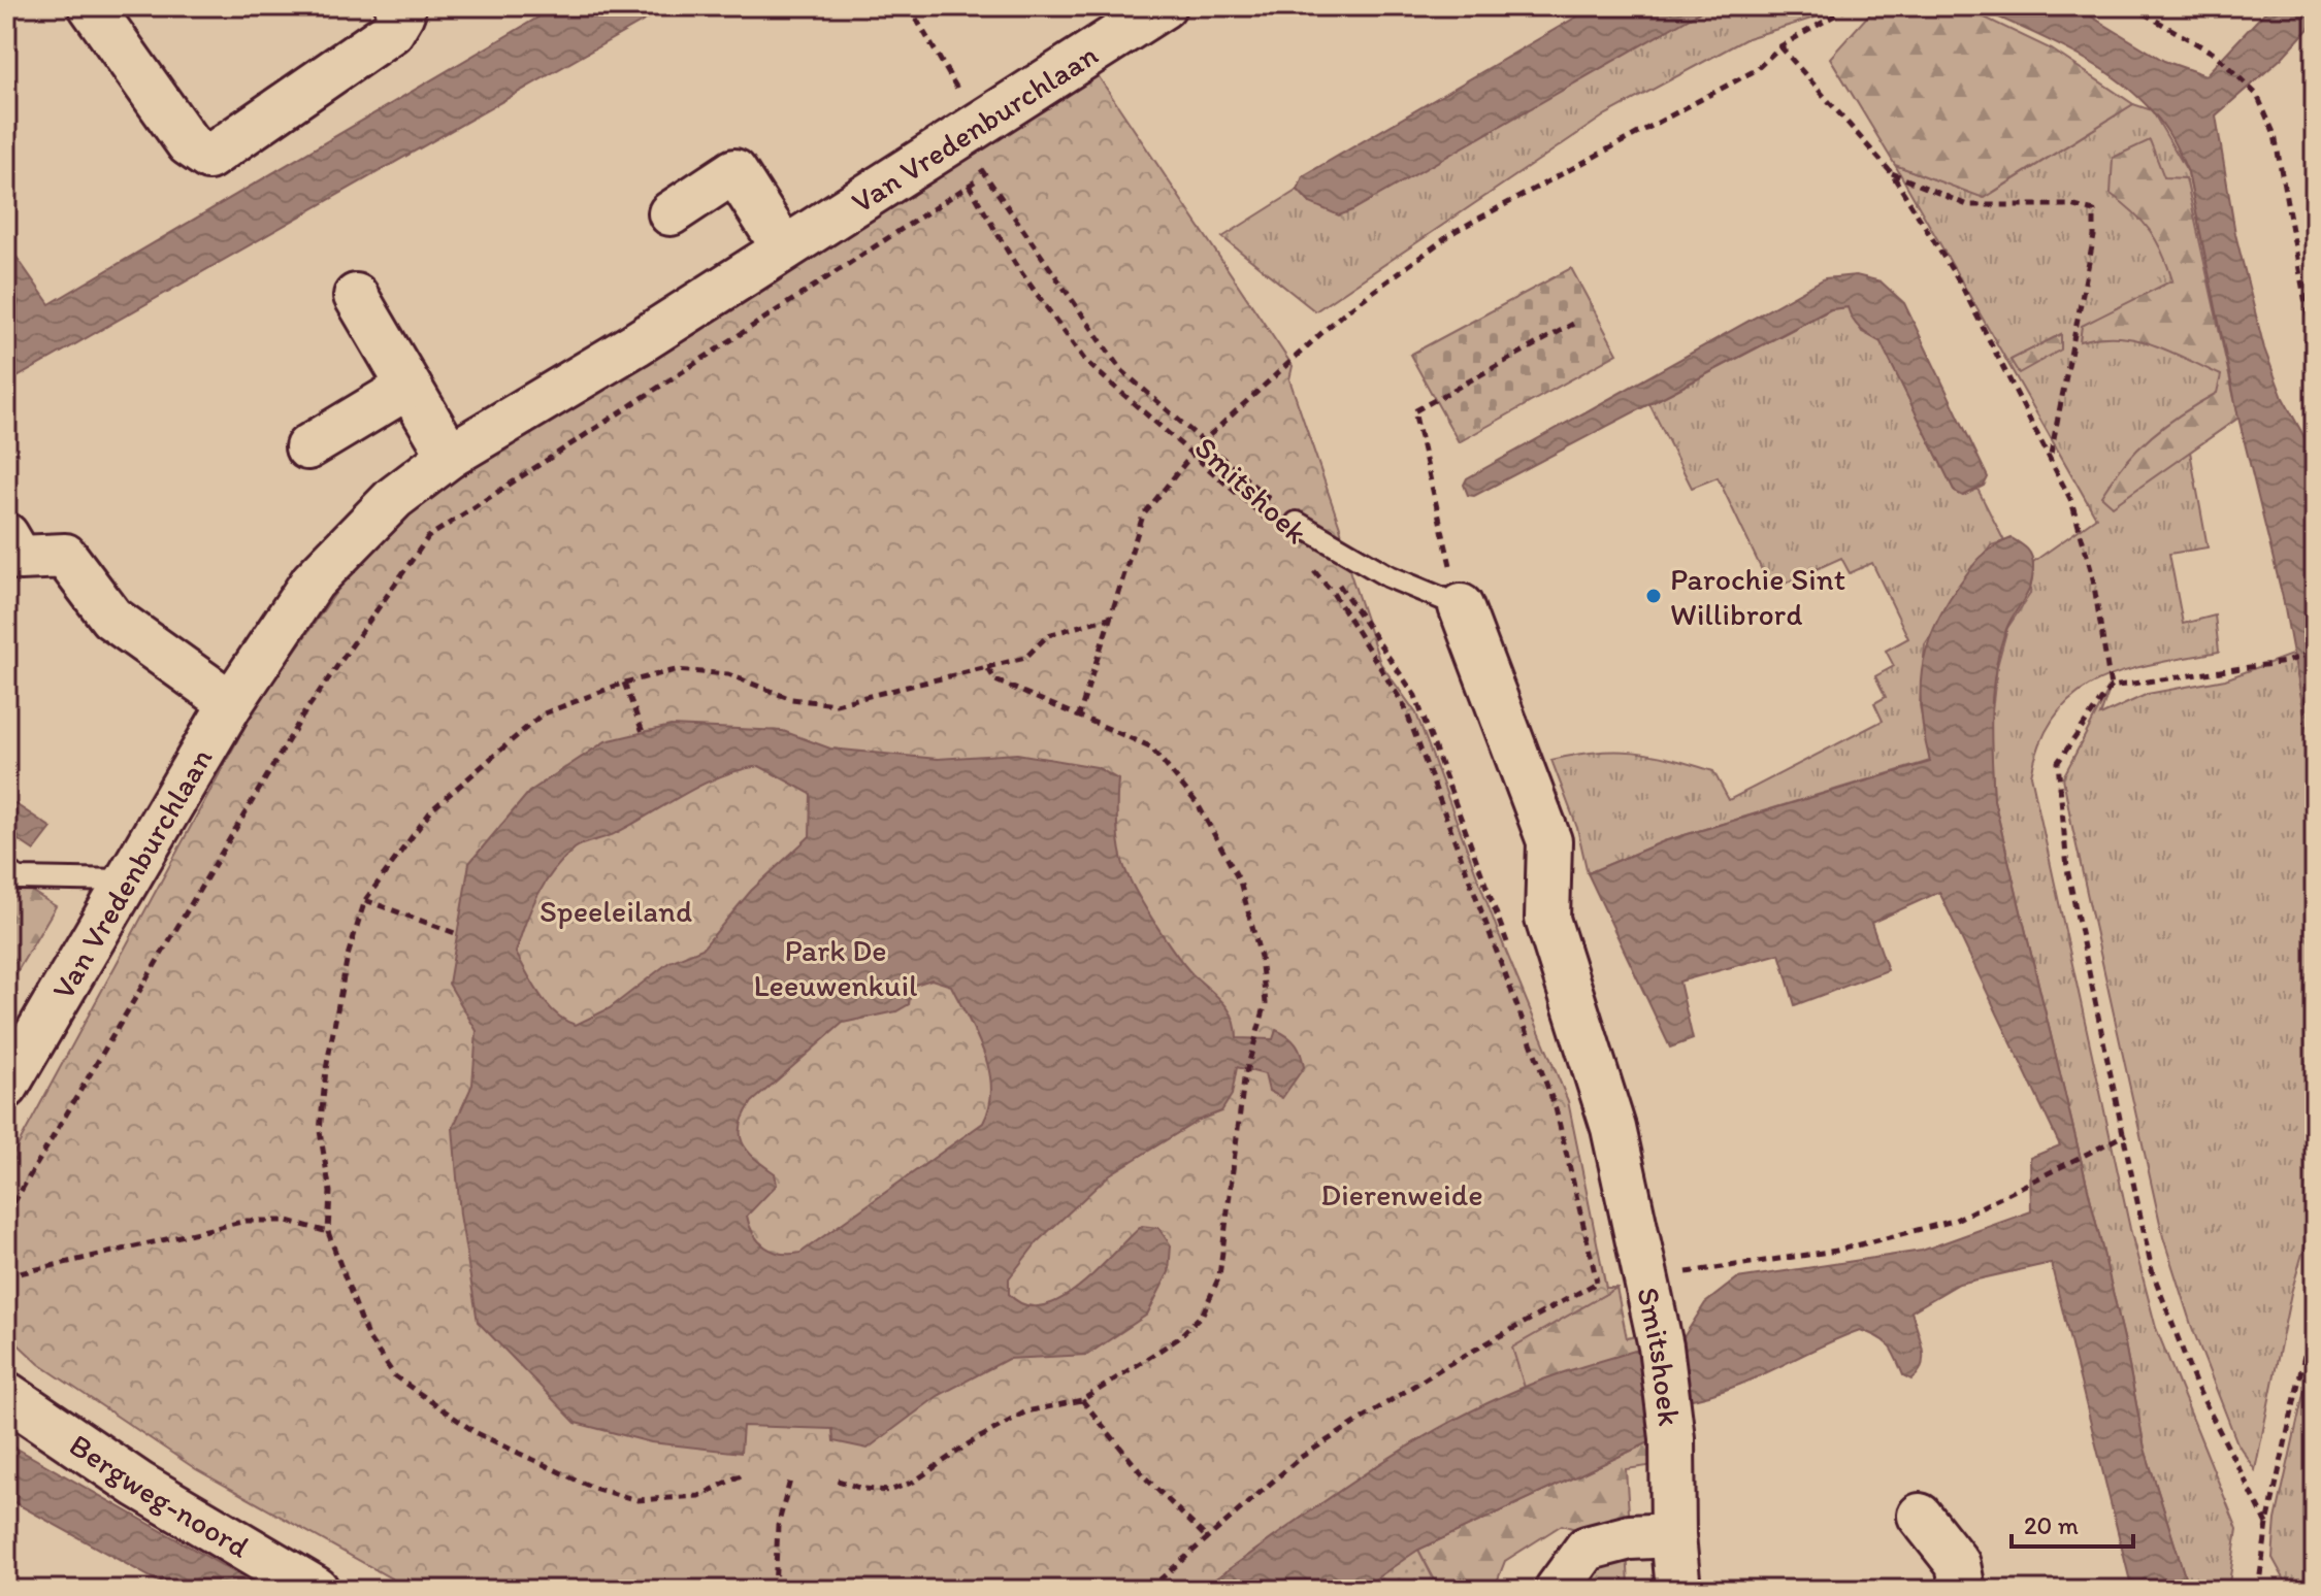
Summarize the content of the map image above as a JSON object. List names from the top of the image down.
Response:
{
  "streets": {
    "street": ["Van Vredenburchlaan", "Smitshoek", "Bergweg-noord"]
  },
  "crossings": [
    ["Van Vredenburchlaan", "Smitshoek"]
  ],
  "parks": ["Speeleiland", "Park De Leeuwenkuil", "Dierenweide"],
  "places": ["Parochie Sint Willibrord"],
  "scale_bar": "20 m"
}
